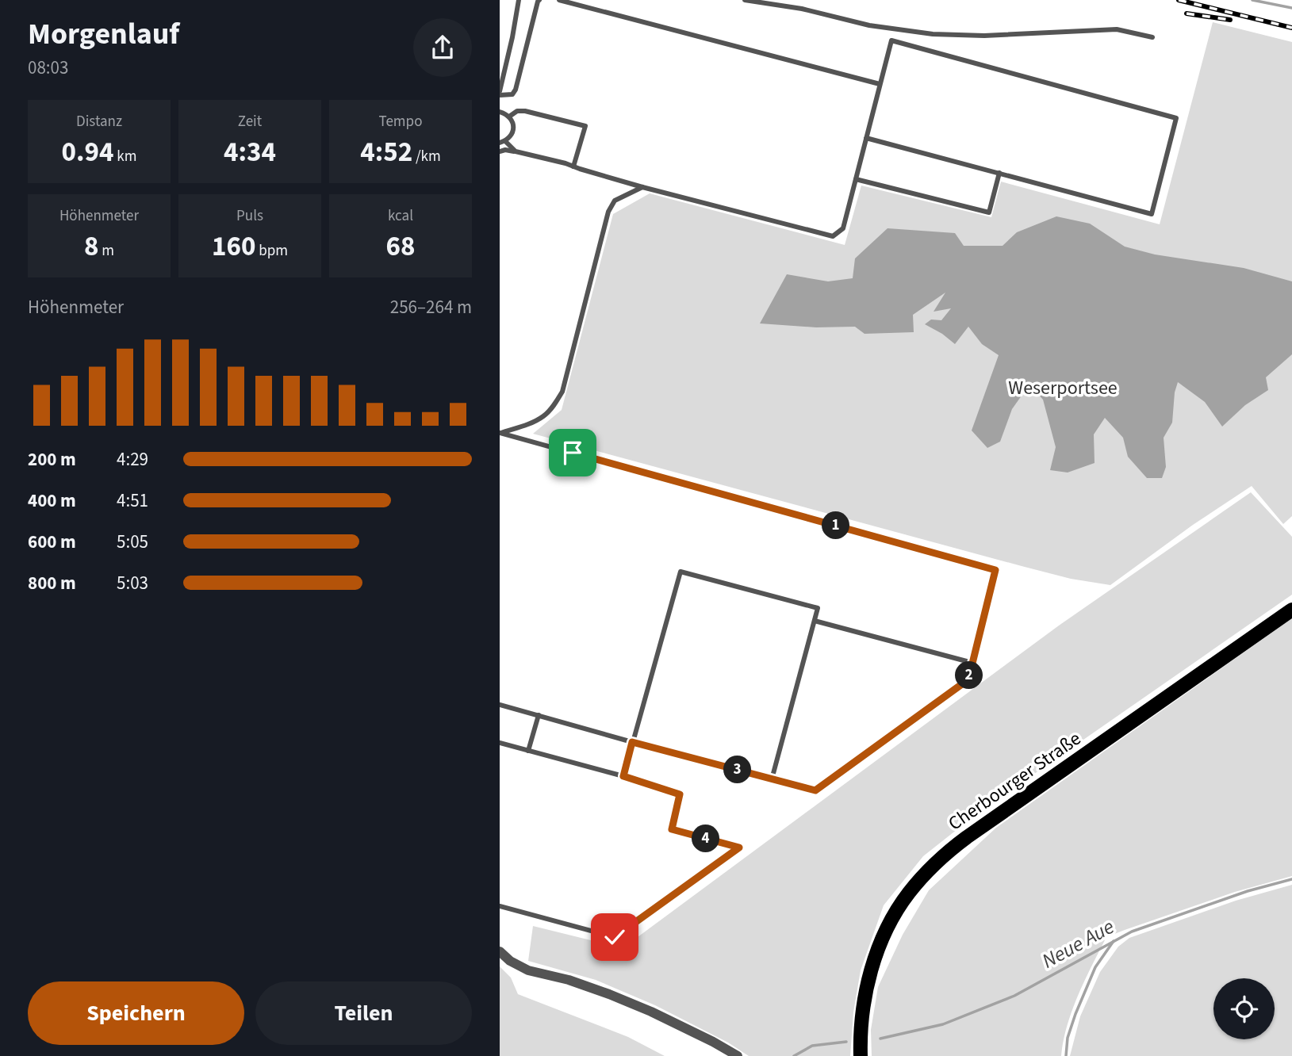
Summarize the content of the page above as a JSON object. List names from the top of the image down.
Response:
{
  "streets": {
    "main road": ["Cherbourger Straße"]
  },
  "water": ["Neue Aue"],
  "parks": ["Weserportsee"],
  "page": {
    "heading": ["Morgenlauf", "08:03"],
    "stats": [
      ["Distanz", "0.94 km"],
      ["Zeit", "4:34"],
      ["Tempo", "4:52 /km"],
      ["Höhenmeter", "8 m"],
      ["Puls", "160 bpm"],
      ["kcal", "68"]
    ],
    "chart": ["Höhenmeter", "256–264 m"],
    "list": [
      {
        "name": "200 m",
        "note": "4:29"
      },
      {
        "name": "400 m",
        "note": "4:51"
      },
      {
        "name": "600 m",
        "note": "5:05"
      },
      {
        "name": "800 m",
        "note": "5:03"
      }
    ],
    "pins": [
      "1",
      "2",
      "3",
      "4"
    ],
    "buttons": ["Speichern", "Teilen"]
  }
}
